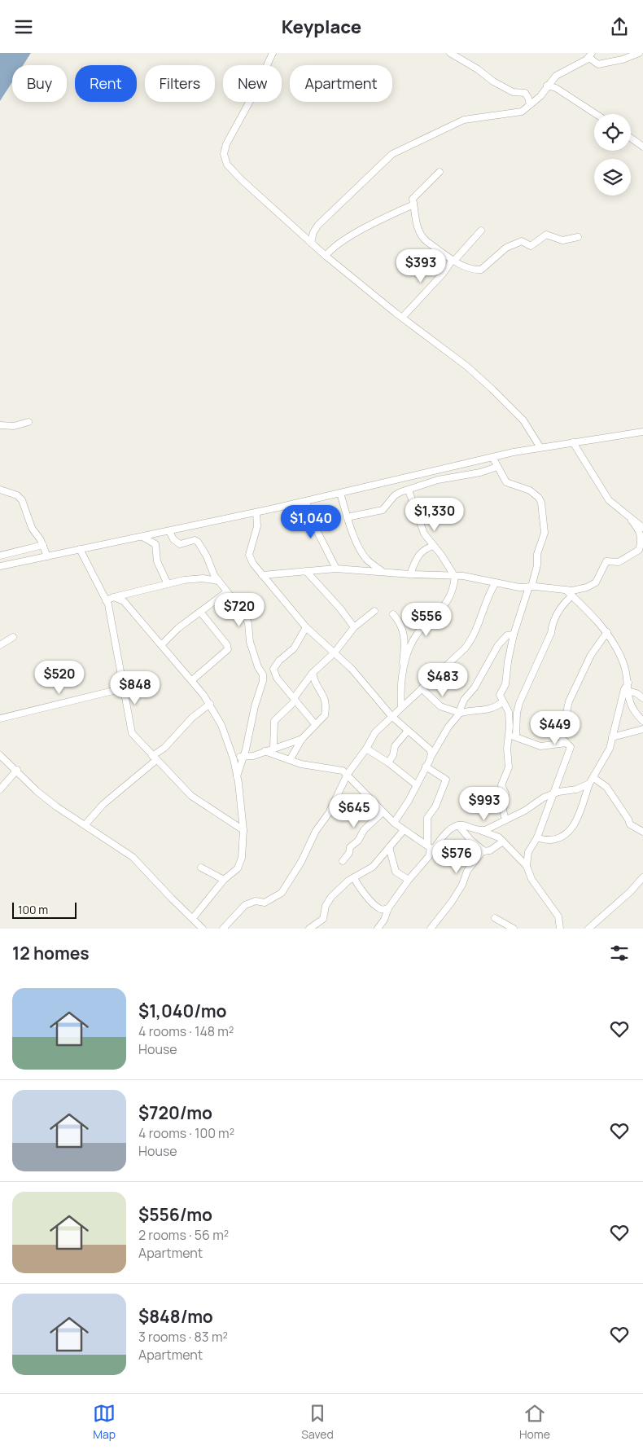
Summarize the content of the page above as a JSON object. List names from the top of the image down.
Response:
{
  "scale_bar": "100 m",
  "page": {
    "header": "Keyplace",
    "chip": [
      "Buy",
      "Rent",
      "Filters",
      "New",
      "Apartment"
    ],
    "price": [
      "$393",
      "$1,330",
      "$1,040",
      "$720",
      "$556",
      "$520",
      "$483",
      "$848",
      "$449",
      "$993",
      "$645",
      "$576"
    ],
    "scale": "100 m",
    "heading": "12 homes",
    "list": [
      {
        "name": "$1,040/mo",
        "note": "4 rooms · 148 m² · House"
      },
      {
        "name": "$720/mo",
        "note": "4 rooms · 100 m² · House"
      },
      {
        "name": "$556/mo",
        "note": "2 rooms · 56 m² · Apartment"
      },
      {
        "name": "$848/mo",
        "note": "3 rooms · 83 m² · Apartment"
      }
    ],
    "tabs": ["Map", "Saved", "Home"]
  }
}
